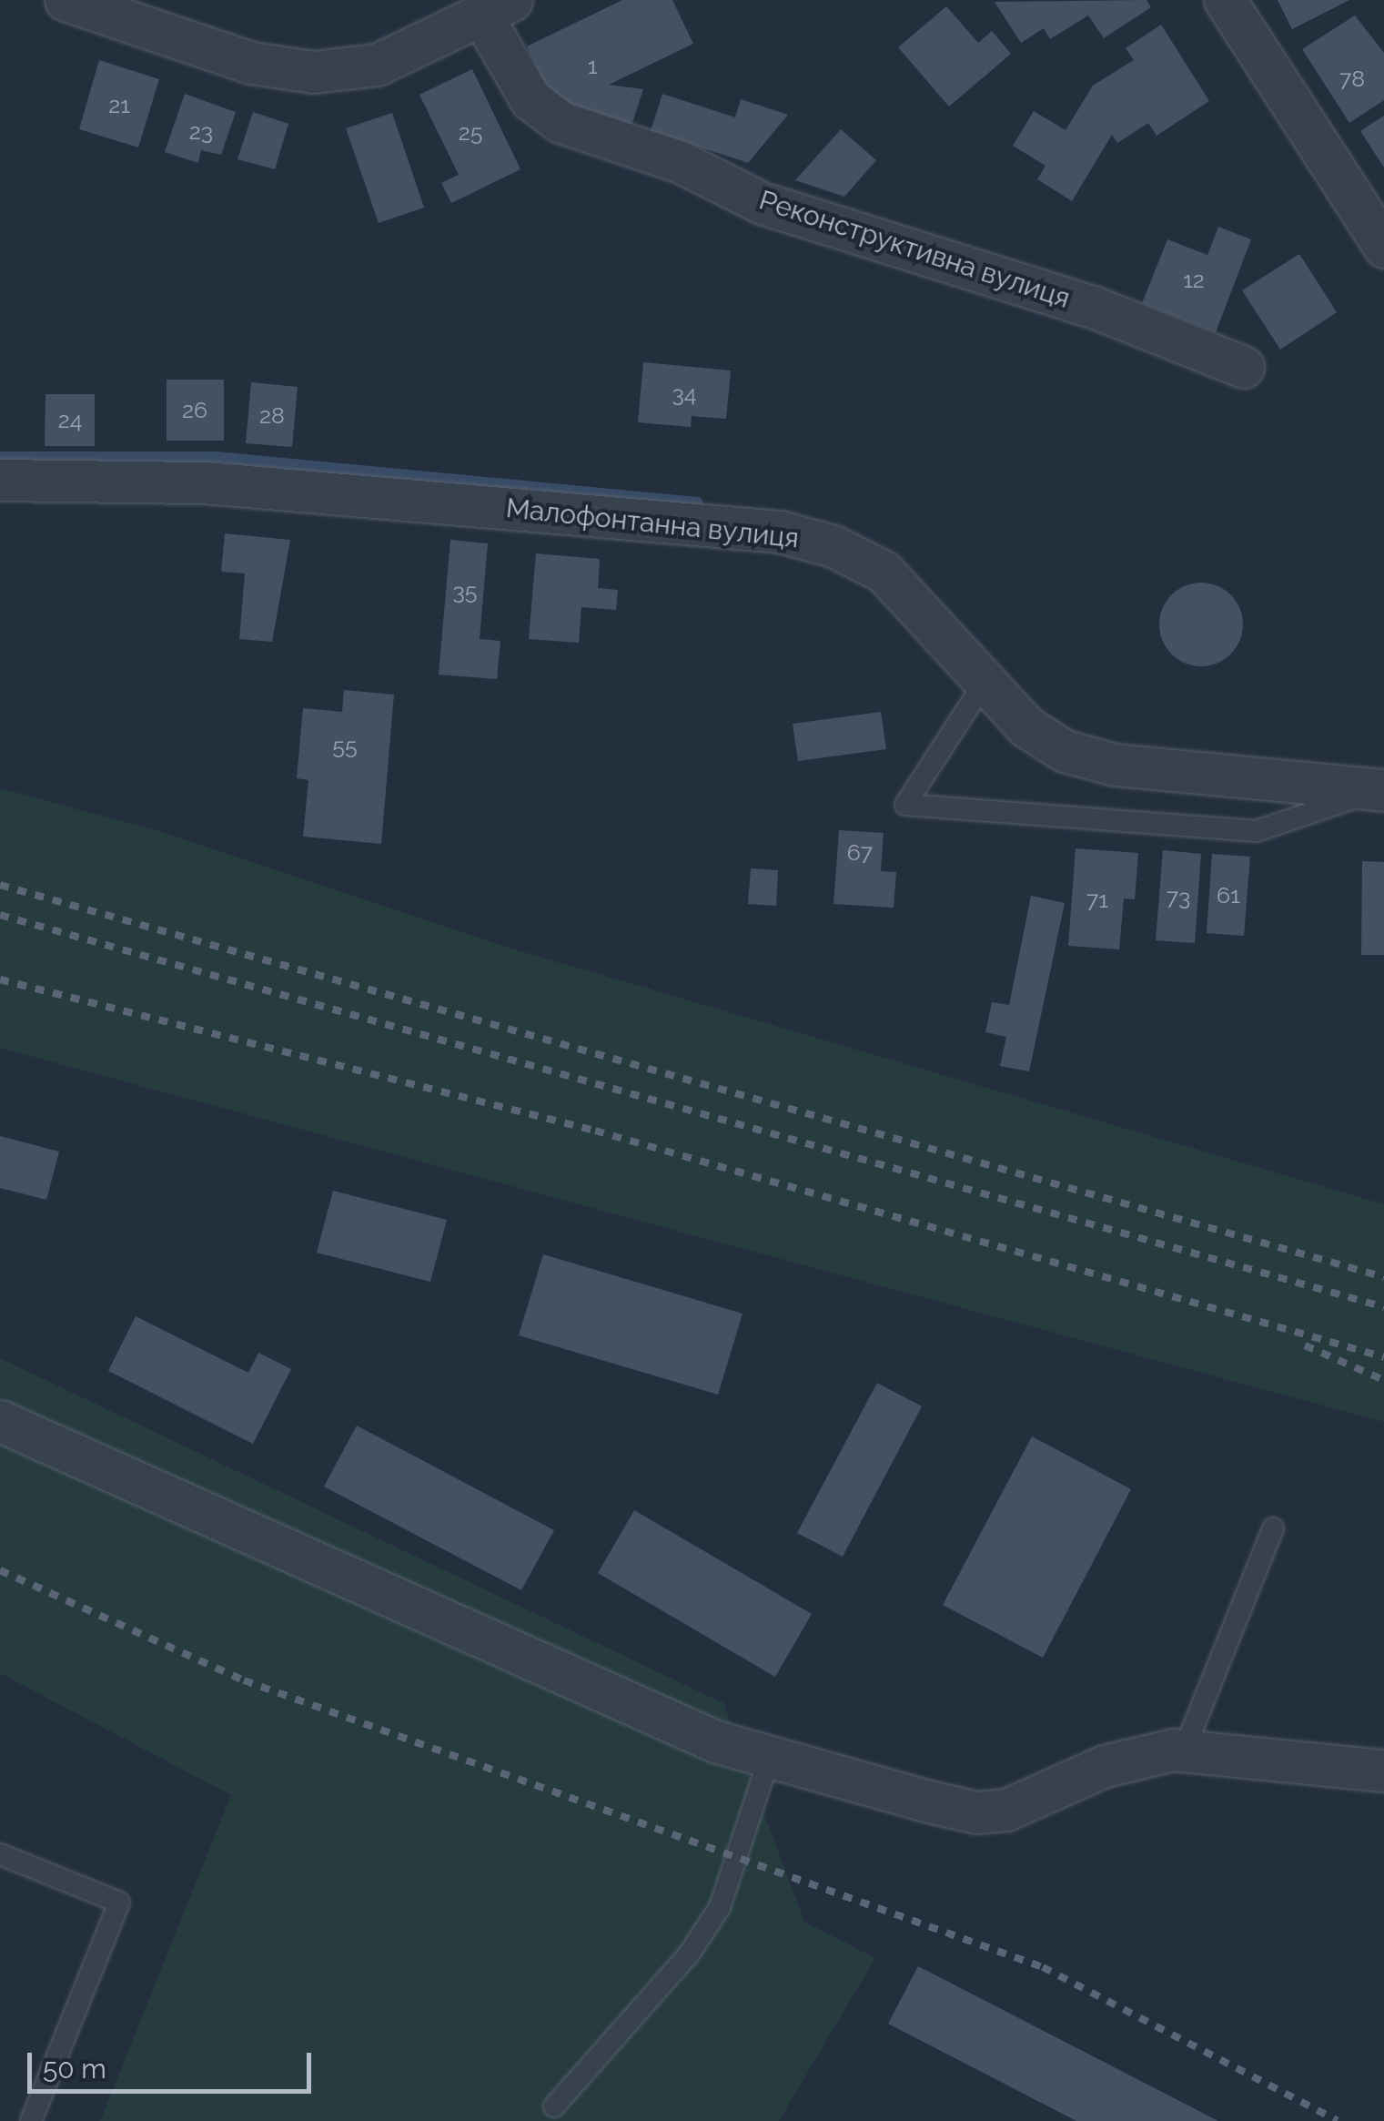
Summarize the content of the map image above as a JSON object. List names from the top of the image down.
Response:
{
  "streets": {
    "street": ["Реконструктивна вулиця", "Малофонтанна вулиця"]
  },
  "house_numbers": [
    "1",
    "78",
    "21",
    "23",
    "25",
    "12",
    "34",
    "26",
    "28",
    "24",
    "35",
    "55",
    "67",
    "61",
    "73",
    "71"
  ],
  "scale_bar": "50 m"
}
